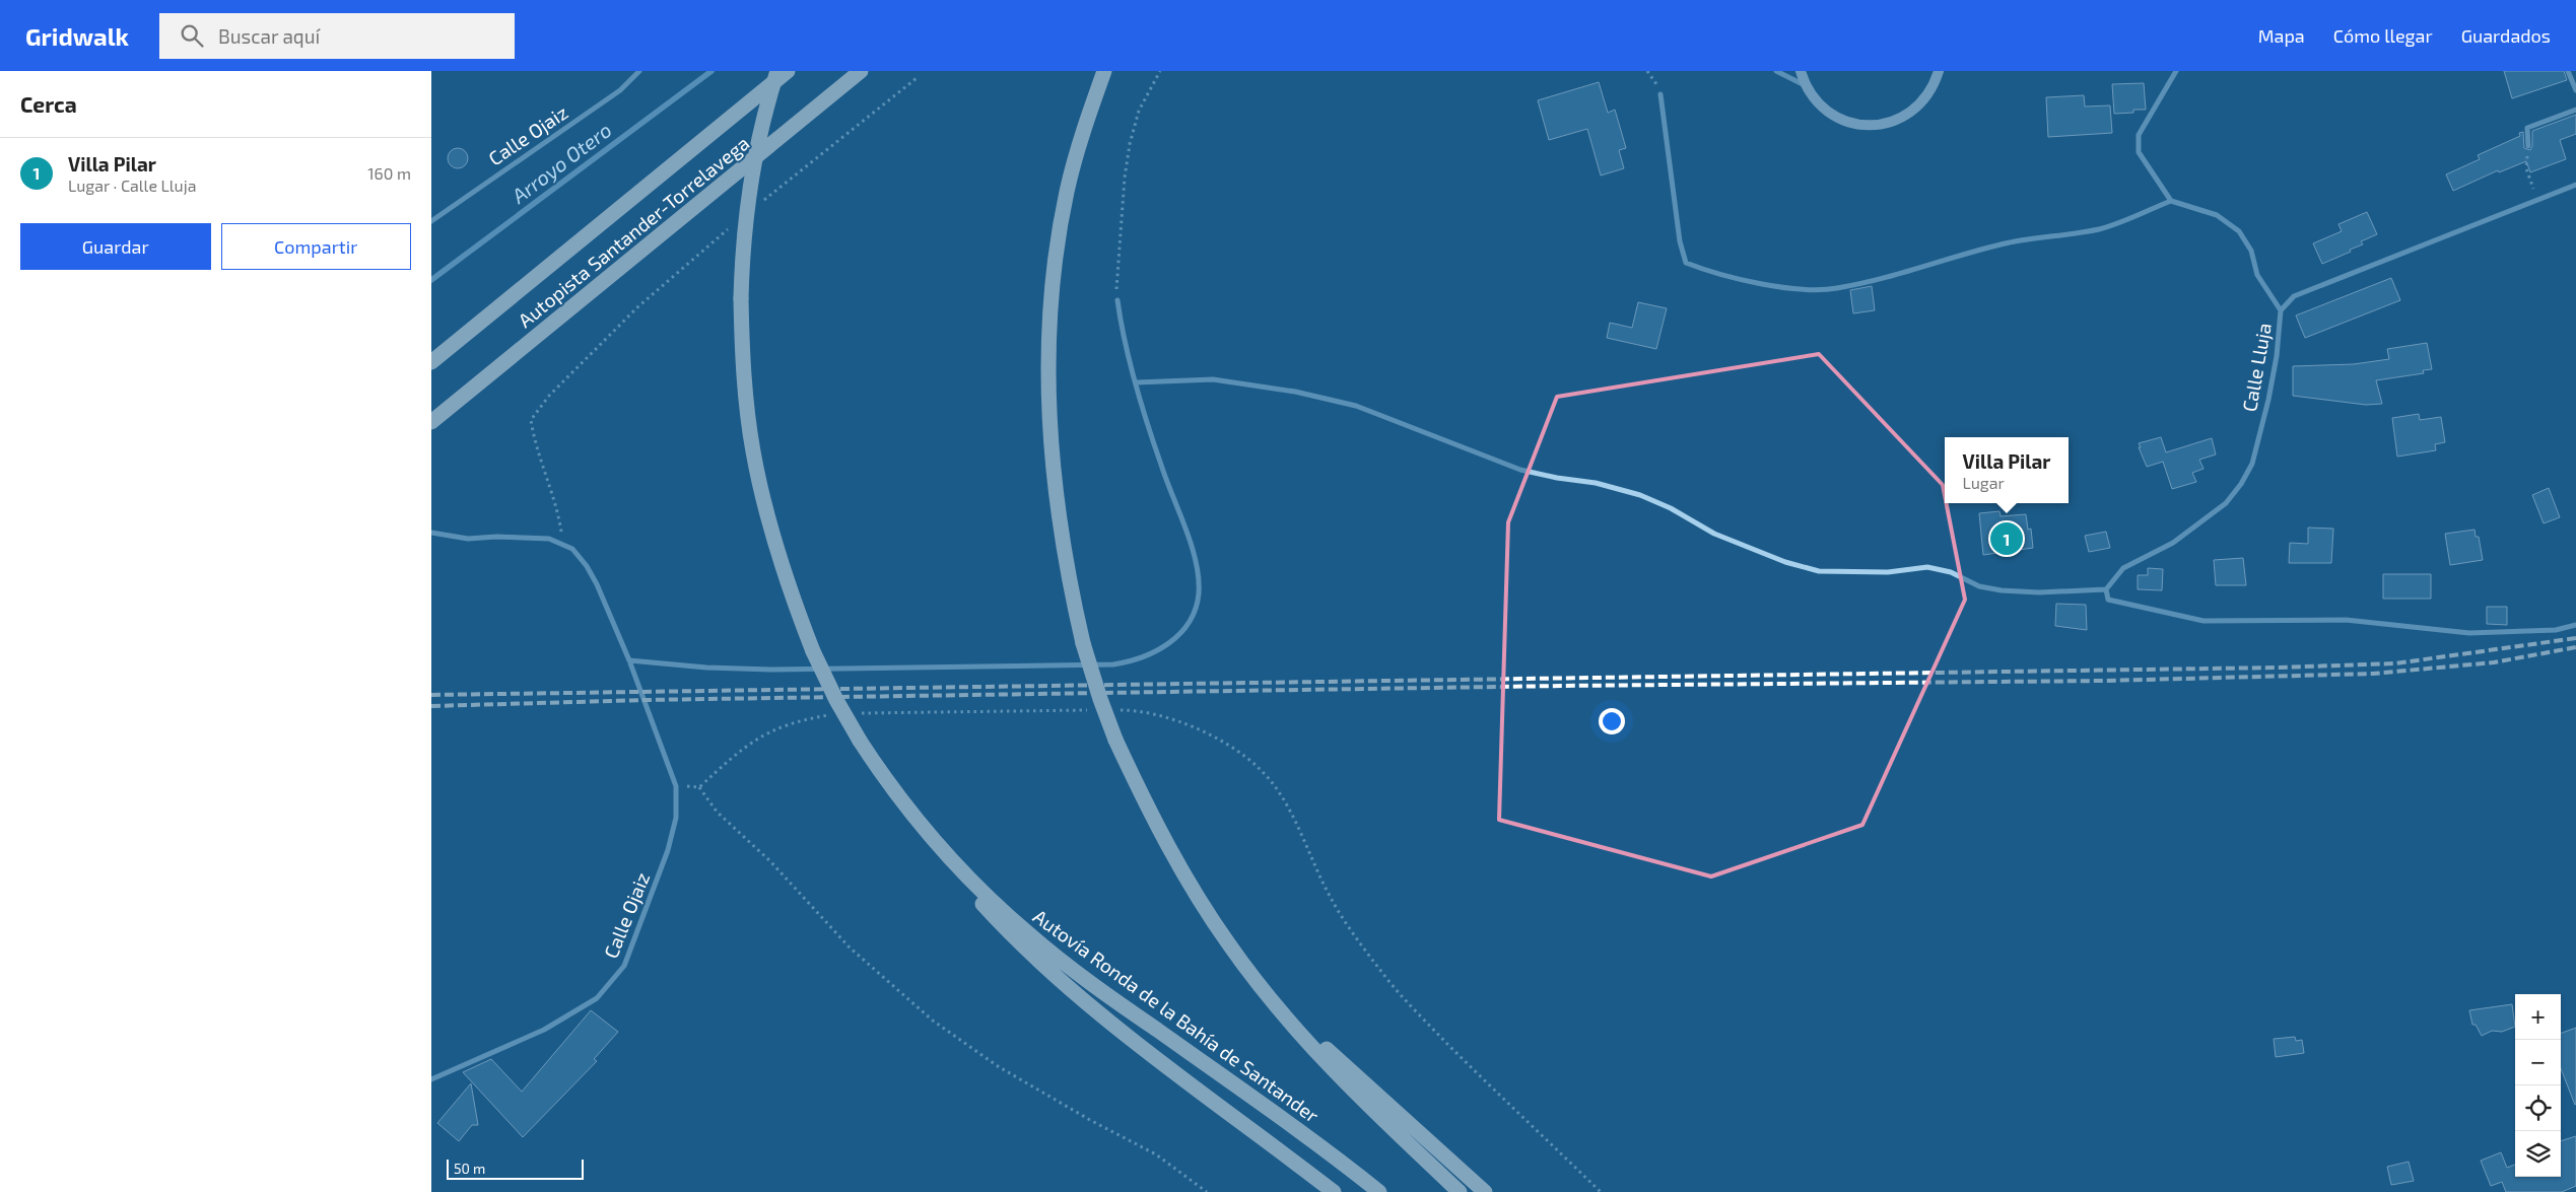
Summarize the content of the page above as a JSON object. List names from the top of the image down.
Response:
{
  "streets": {
    "highway": ["Autopista Santander-Torrelavega", "Autovía Ronda de la Bahía de Santander"],
    "street": ["Calle Ojaiz", "Calle Lluja"]
  },
  "water": ["Arroyo Otero"],
  "scale_bar": "50 m",
  "page": {
    "header": "Gridwalk",
    "search": "Buscar aquí",
    "nav": ["Mapa", "Cómo llegar", "Guardados"],
    "heading": "Cerca",
    "list": [
      {
        "mark": "1",
        "name": "Villa Pilar",
        "note": "Lugar · Calle Lluja",
        "value": "160 m"
      }
    ],
    "buttons": ["Guardar", "Compartir"],
    "popup": ["Villa Pilar", "Lugar"],
    "pins": "1",
    "map_buttons": ["+", "−"],
    "scale": "50 m"
  }
}
